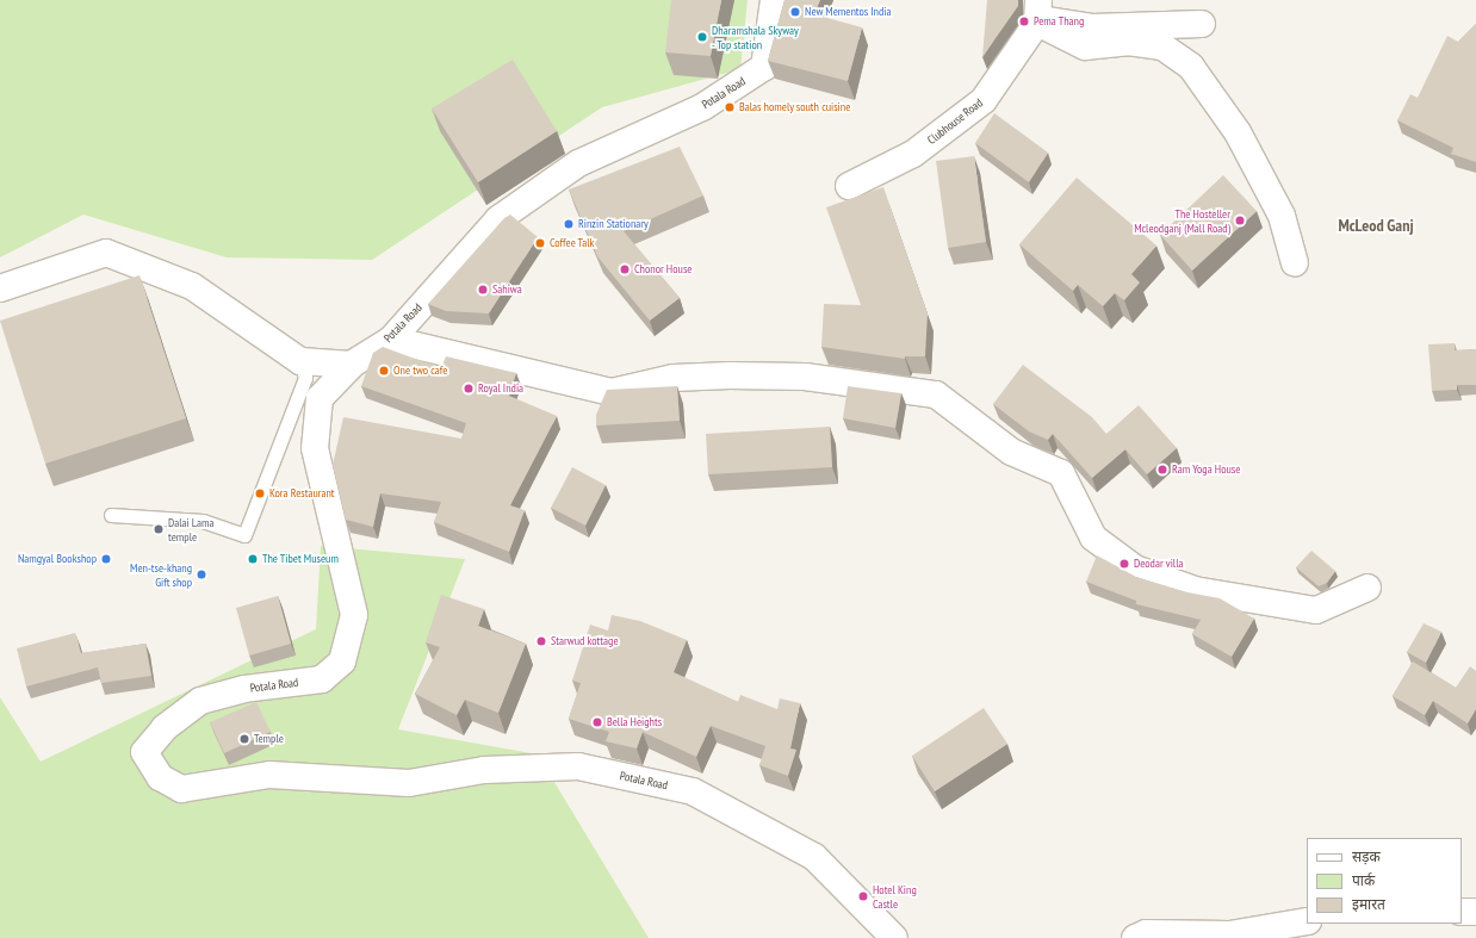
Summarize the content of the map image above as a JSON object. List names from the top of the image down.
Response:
{
  "streets": {
    "street": ["Potala Road", "Clubhouse Road"]
  },
  "districts": ["McLeod Ganj"],
  "places": [
    "New Mementos India",
    "Pema Thang",
    "Dharamshala Skyway - Top station",
    "Balas homely south cuisine",
    "The Hosteller Mcleodganj (Mall Road)",
    "Rinzin Stationary",
    "Coffee Talk",
    "Chonor House",
    "Sahiwa",
    "One two cafe",
    "Royal India",
    "Ram Yoga House",
    "Kora Restaurant",
    "Dalai Lama temple",
    "Namgyal Bookshop",
    "The Tibet Museum",
    "Deodar villa",
    "Men-tse-khang Gift shop",
    "Starwud kottage",
    "Bella Heights",
    "Temple",
    "Hotel King Castle"
  ],
  "legend": ["सड़क", "पार्क", "इमारत"]
}
